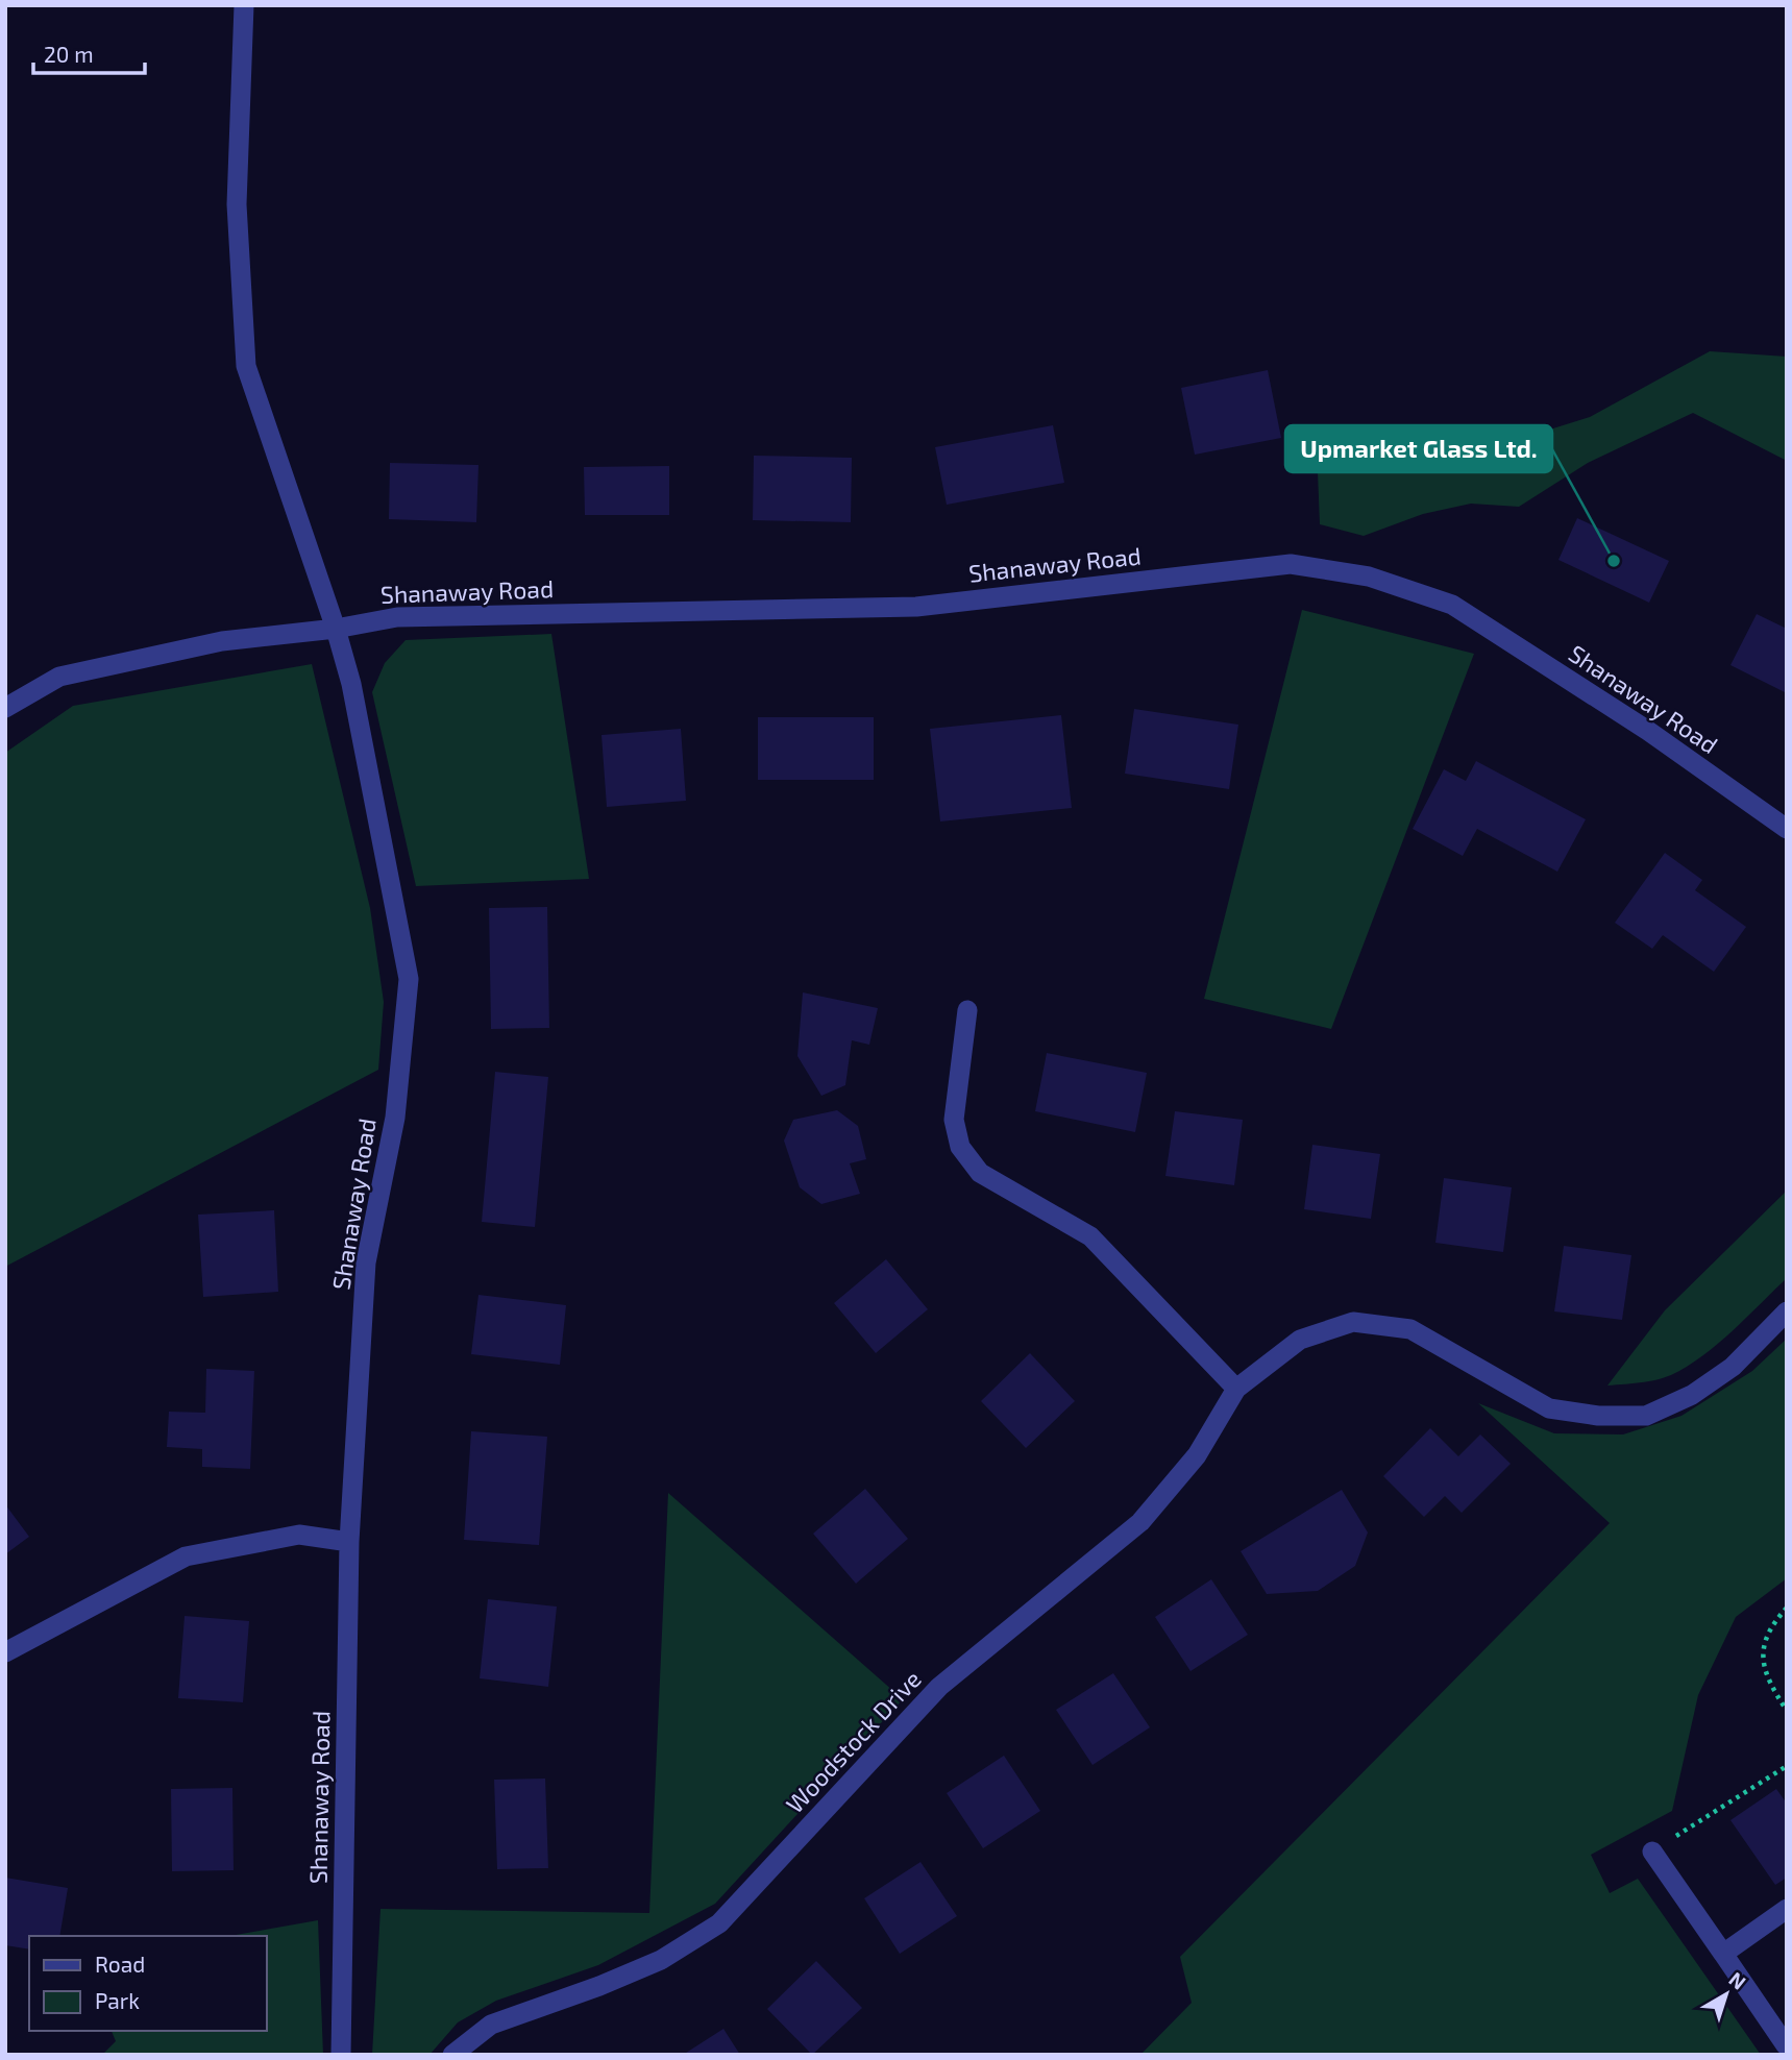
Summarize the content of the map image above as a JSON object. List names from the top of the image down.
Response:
{
  "streets": {
    "street": ["Shanaway Road", "Woodstock Drive"]
  },
  "places": ["Upmarket Glass Ltd."],
  "legend": ["Road", "Park"],
  "scale_bar": "20 m",
  "north": "top right"
}
